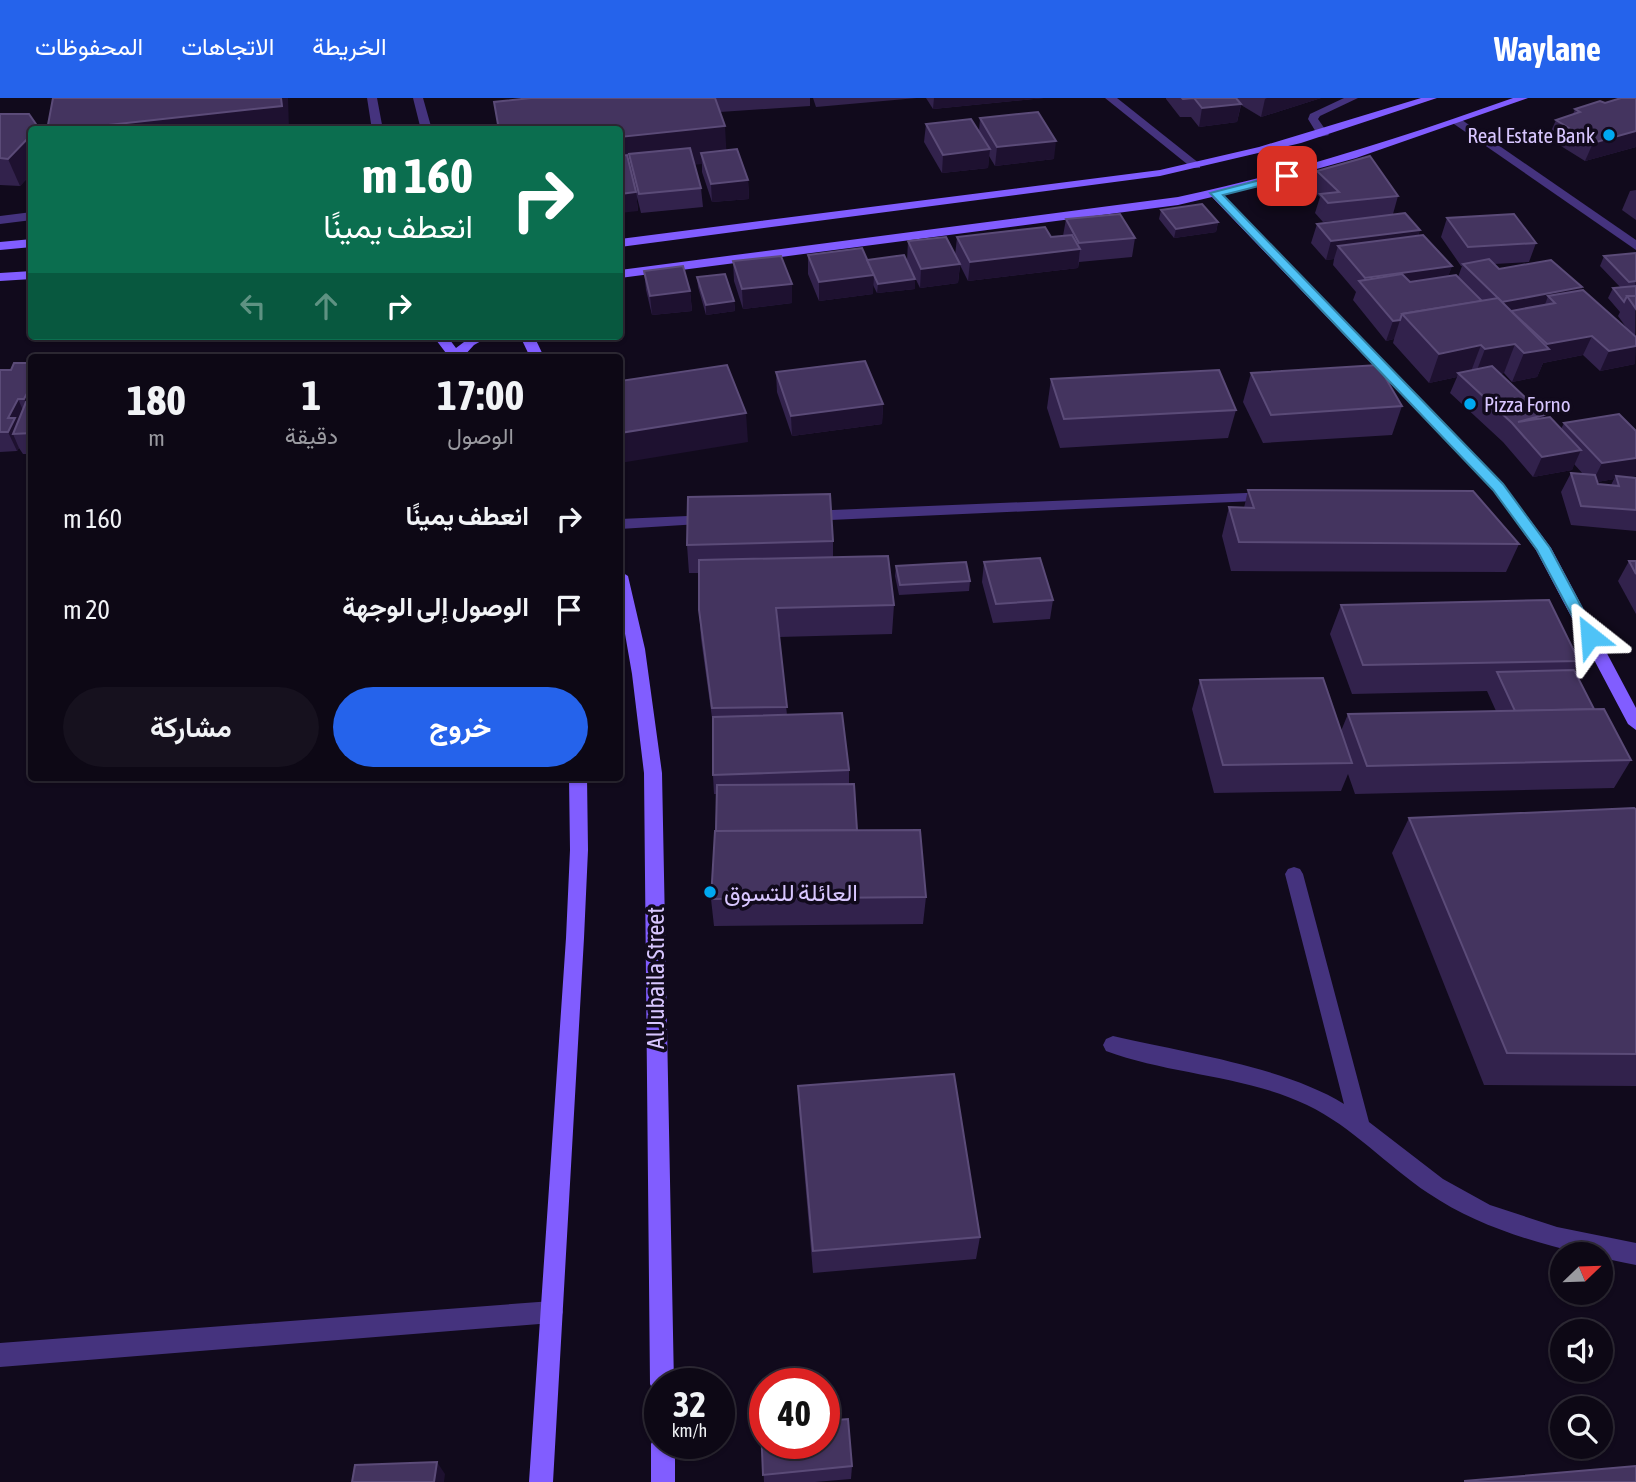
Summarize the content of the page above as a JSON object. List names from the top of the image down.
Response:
{
  "streets": {
    "main road": ["Al Jubaila Street"]
  },
  "places": ["Real Estate Bank", "Pizza Forno", "العائلة للتسوق"],
  "north": "top right",
  "page": {
    "header": "Waylane",
    "nav": ["الخريطة", "الاتجاهات", "المحفوظات"],
    "turn": ["160 m", "انعطف يمينًا"],
    "eta": [
      "17:00",
      "الوصول",
      "1",
      "دقيقة",
      "180",
      "m"
    ],
    "list": [
      {
        "name": "انعطف يمينًا",
        "value": "160 m"
      },
      {
        "name": "الوصول إلى الوجهة",
        "value": "20 m"
      }
    ],
    "buttons": ["خروج", "مشاركة"],
    "speed": "32 km/h",
    "limit": "40"
  }
}
